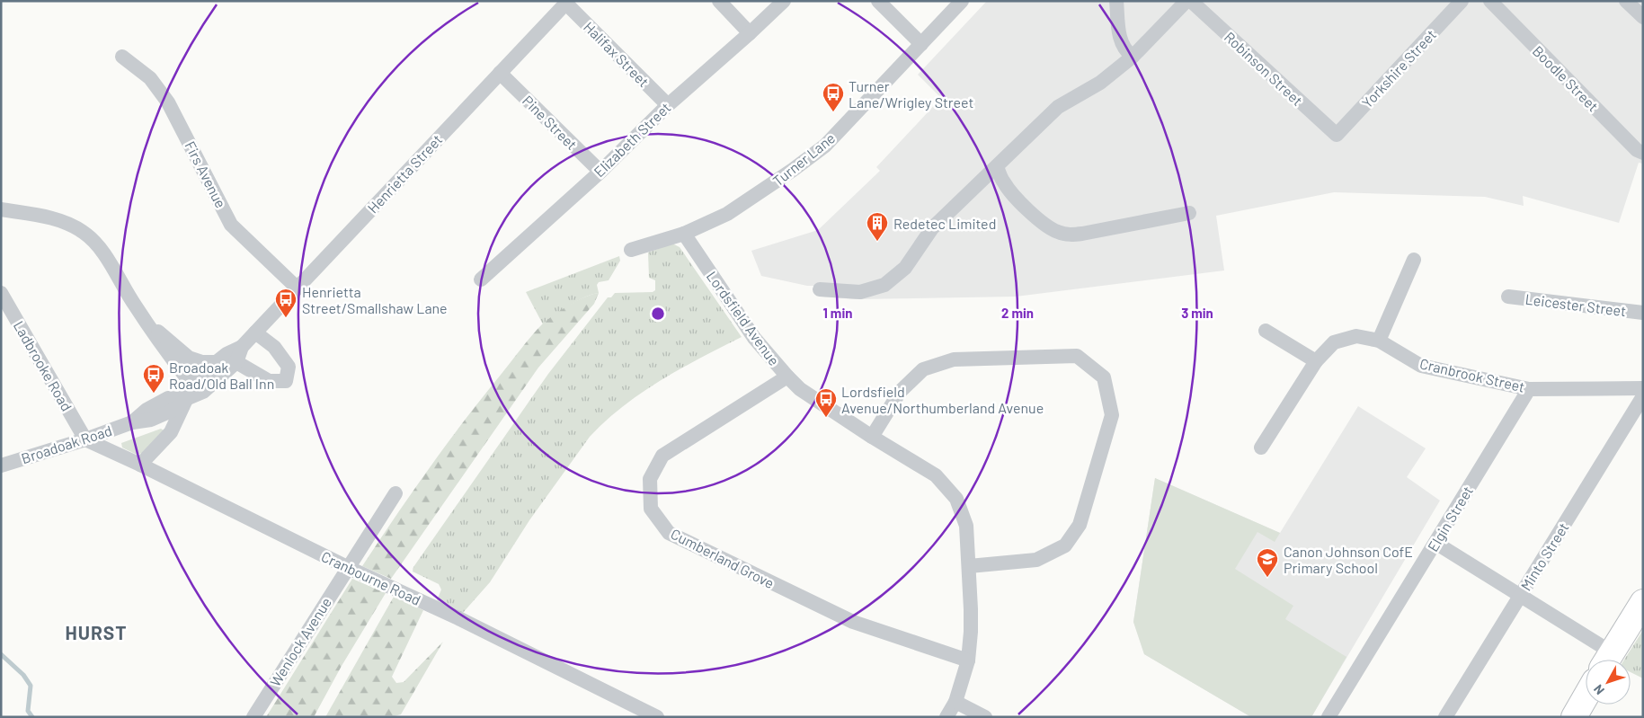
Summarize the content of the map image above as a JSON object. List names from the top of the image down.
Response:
{
  "streets": {
    "street": [
      "Halifax Street",
      "Robinson Street",
      "Yorkshire Street",
      "Boodle Street",
      "Pine Street",
      "Elizabeth Street",
      "Turner Lane",
      "Henrietta Street",
      "Firs Avenue",
      "Leicester Street",
      "Lordsfield Avenue",
      "Ladbrooke Road",
      "Cranbrook Street",
      "Broadoak Road",
      "Elgin Street",
      "Minto Street",
      "Cumberland Grove",
      "Cranbourne Road",
      "Wenlock Avenue"
    ]
  },
  "crossings": [
    ["Halifax Street", "Elizabeth Street"],
    ["Halifax Street", "Henrietta Street"],
    ["Robinson Street", "Yorkshire Street"],
    ["Pine Street", "Elizabeth Street"],
    ["Pine Street", "Henrietta Street"],
    ["Turner Lane", "Lordsfield Avenue"],
    ["Henrietta Street", "Firs Avenue"],
    ["Henrietta Street", "Broadoak Road"],
    ["Lordsfield Avenue", "Cumberland Grove"],
    ["Ladbrooke Road", "Broadoak Road"],
    ["Ladbrooke Road", "Cranbourne Road"],
    ["Cranbrook Street", "Elgin Street"],
    ["Broadoak Road", "Cranbourne Road"],
    ["Cranbourne Road", "Wenlock Avenue"]
  ],
  "districts": ["HURST"],
  "places": {
    "bus stop": [
      "Turner Lane/Wrigley Street",
      "Henrietta Street/Smallshaw Lane",
      "Broadoak Road/Old Ball Inn",
      "Lordsfield Avenue/Northumberland Avenue"
    ],
    "building": ["Redetec Limited"],
    "school or university": ["Canon Johnson CofE Primary School"]
  },
  "north": "bottom left",
  "rings": ["1 min", "2 min", "3 min"]
}
